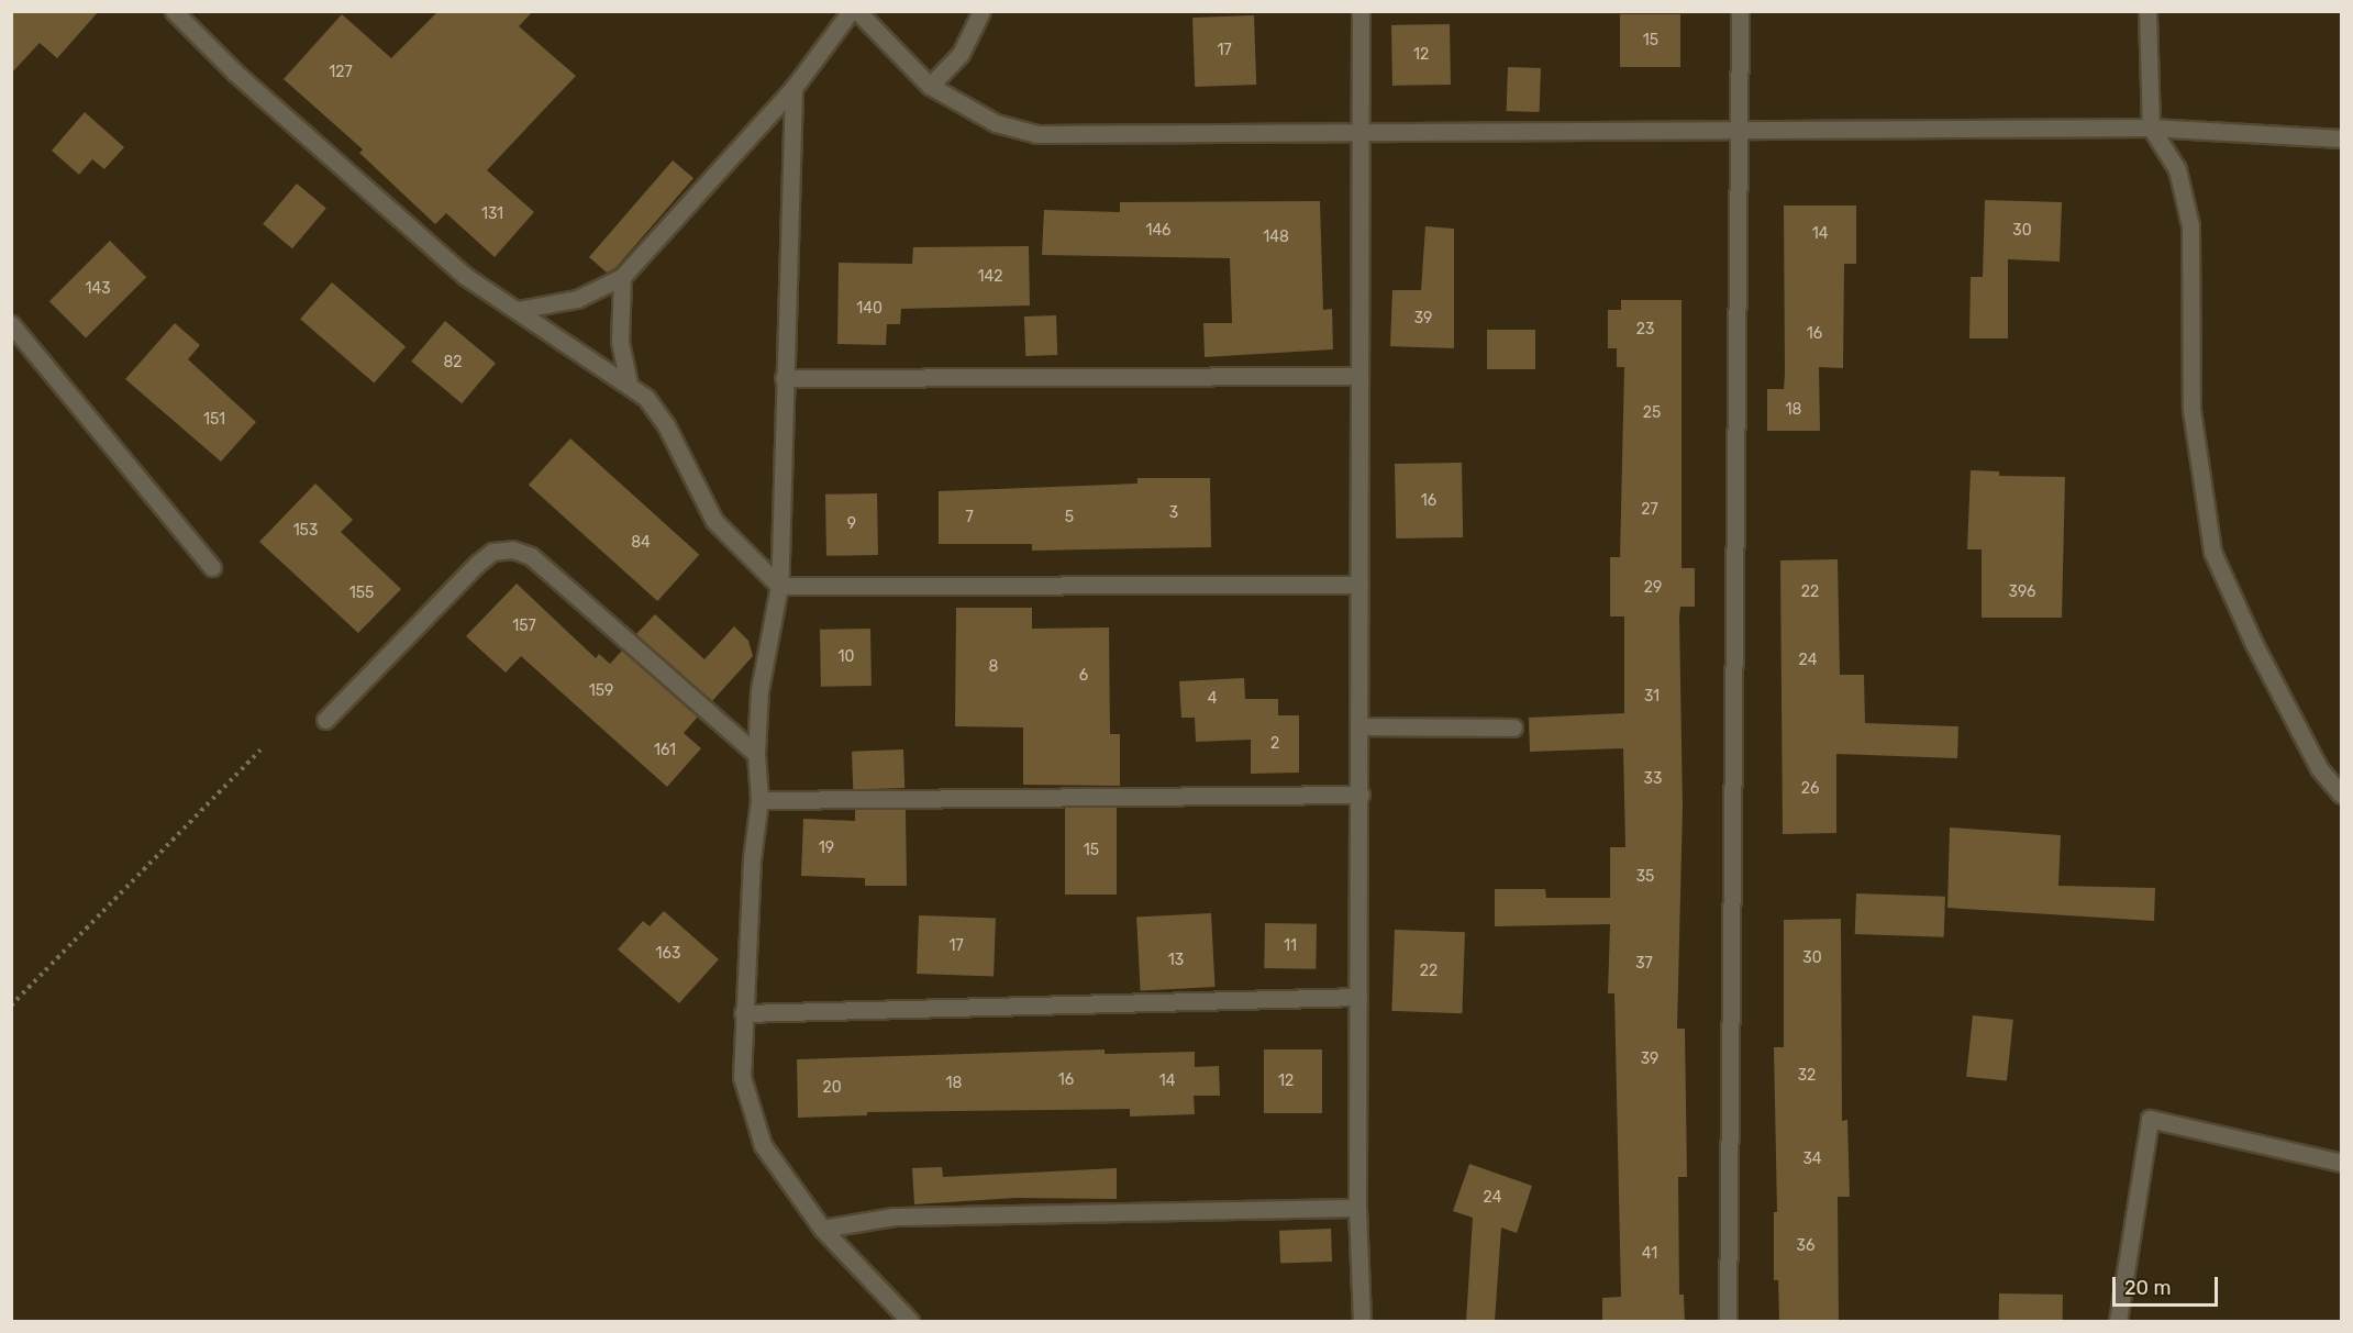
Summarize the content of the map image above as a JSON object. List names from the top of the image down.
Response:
{
  "house_numbers": [
    "15",
    "17",
    "12",
    "127",
    "131",
    "146",
    "30",
    "14",
    "148",
    "142",
    "143",
    "140",
    "39",
    "23",
    "16",
    "82",
    "18",
    "25",
    "151",
    "16",
    "27",
    "3",
    "7",
    "5",
    "9",
    "153",
    "84",
    "29",
    "22",
    "396",
    "155",
    "157",
    "10",
    "24",
    "8",
    "6",
    "159",
    "31",
    "4",
    "2",
    "161",
    "33",
    "26",
    "19",
    "15",
    "35",
    "17",
    "11",
    "163",
    "30",
    "13",
    "37",
    "22",
    "39",
    "32",
    "16",
    "14",
    "12",
    "18",
    "20",
    "34",
    "24",
    "36",
    "41"
  ],
  "scale_bar": "20 m"
}
